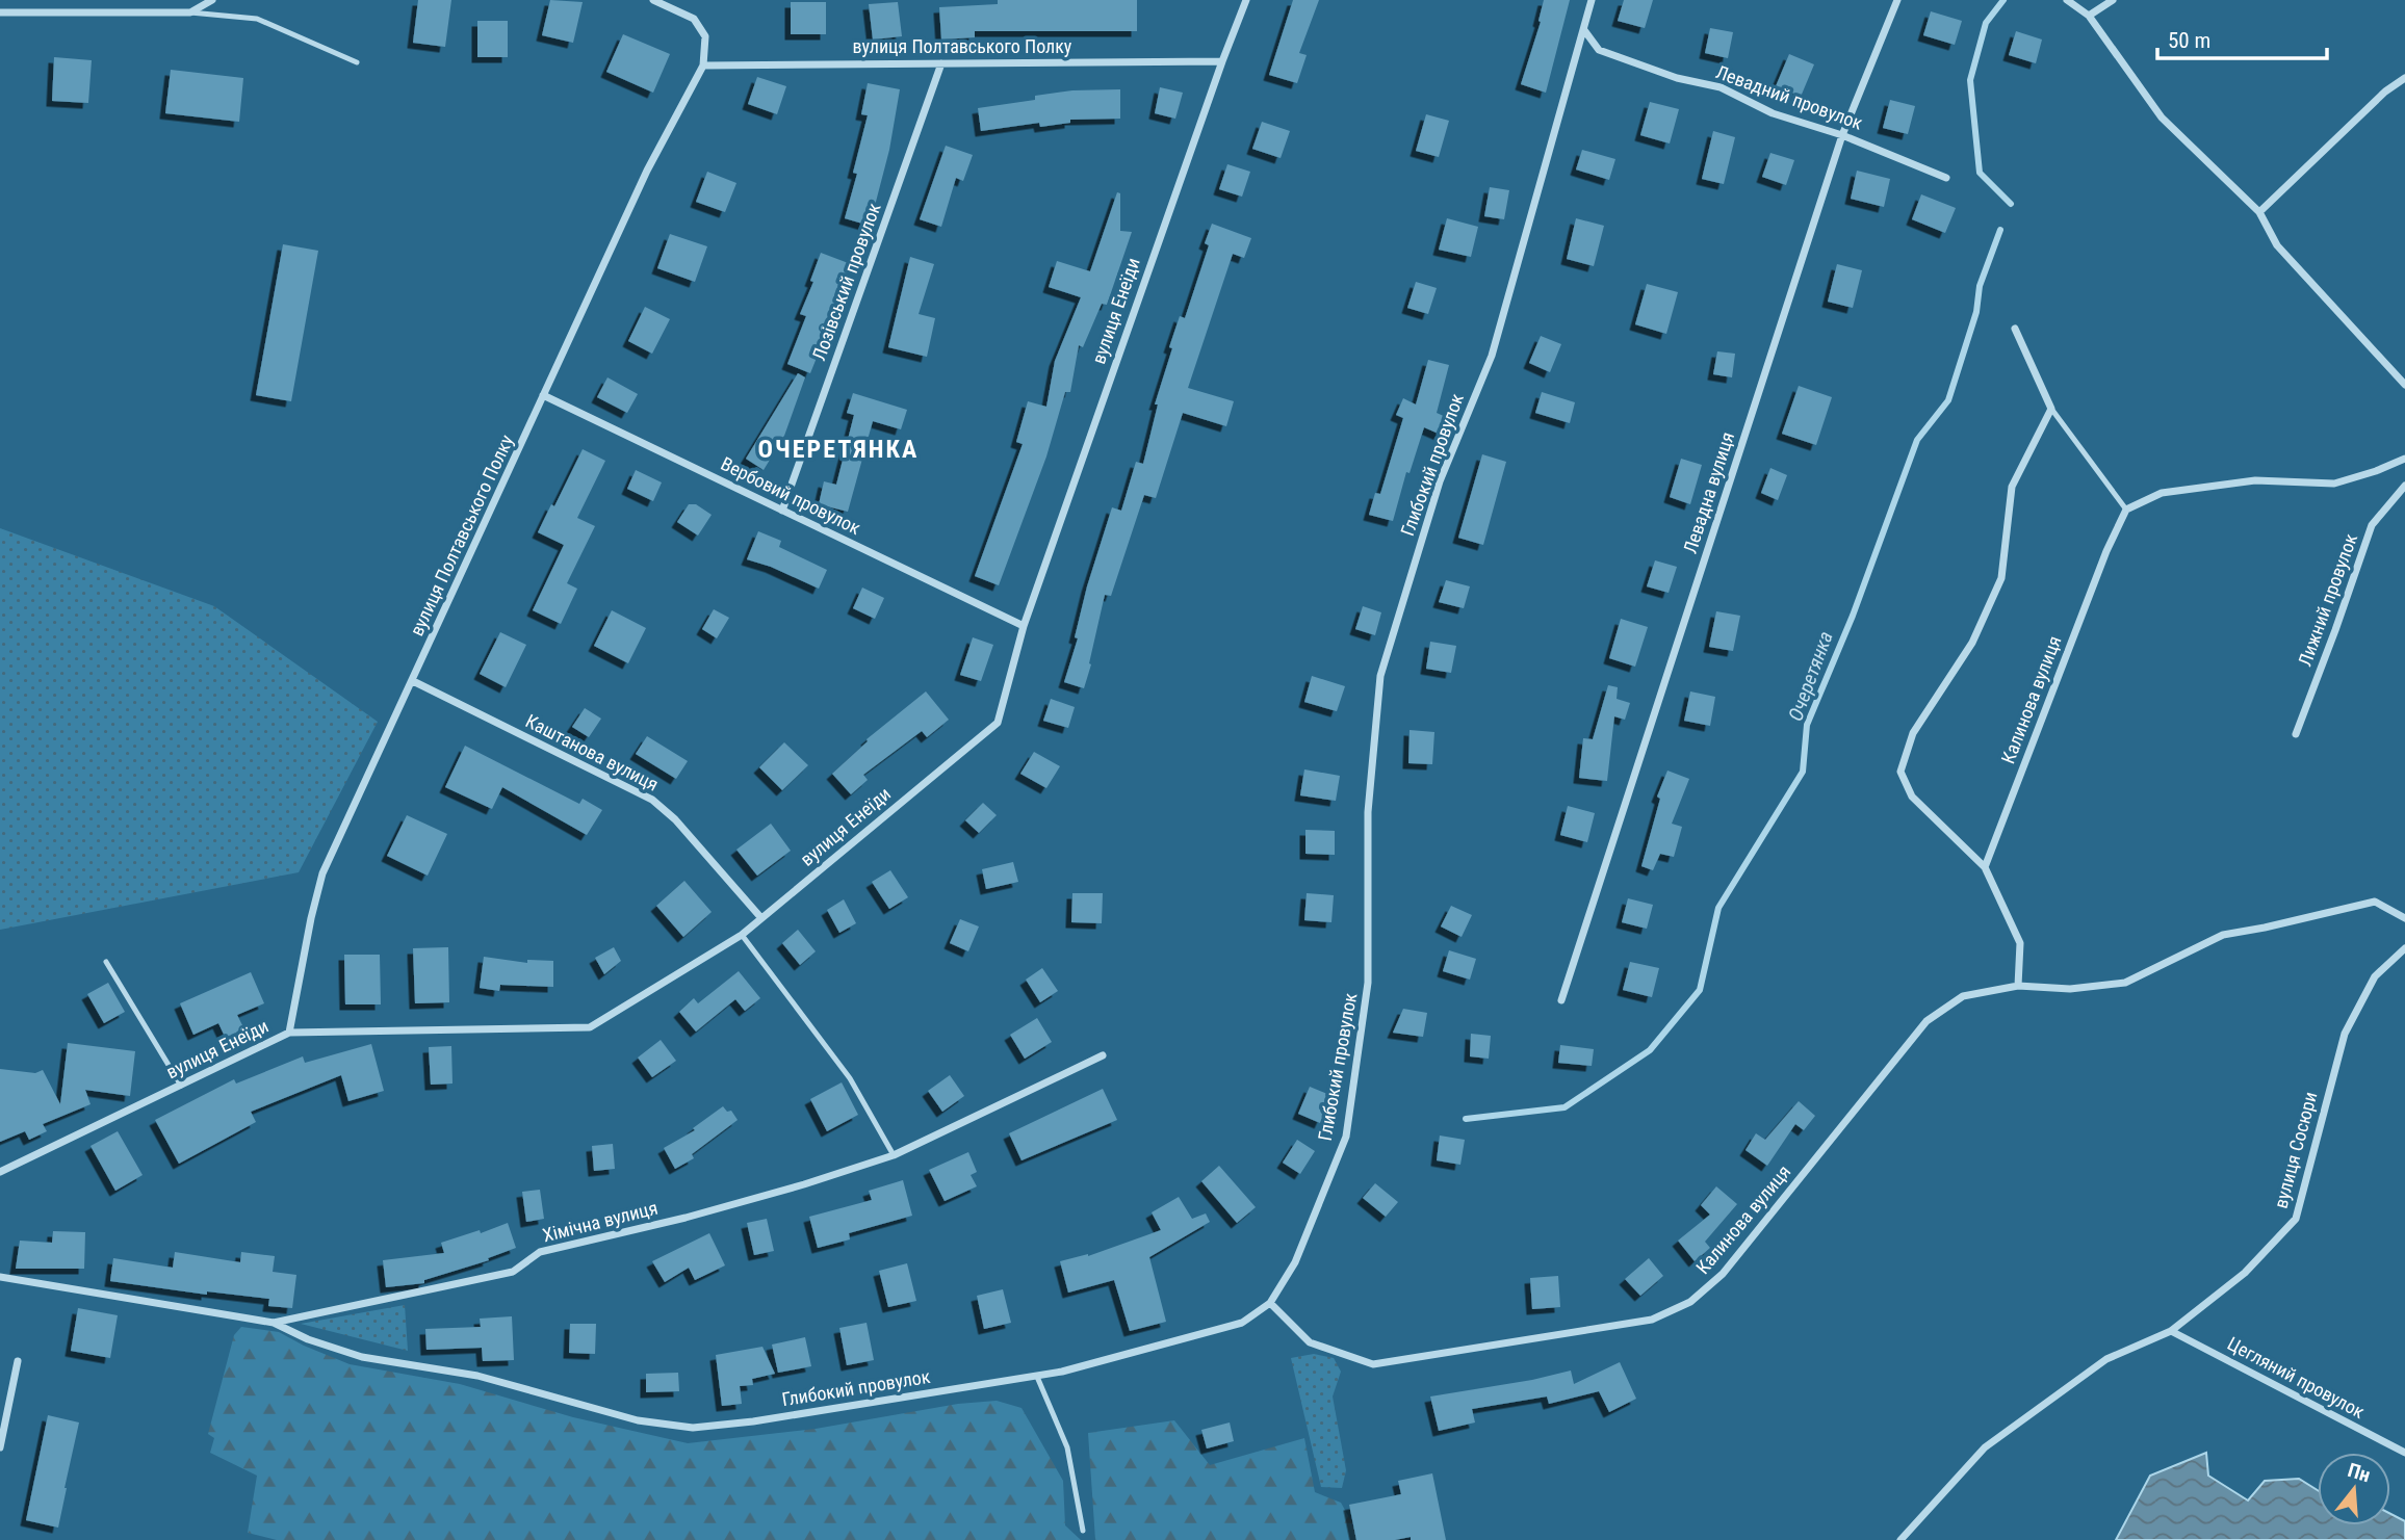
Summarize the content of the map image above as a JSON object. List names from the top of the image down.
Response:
{
  "streets": {
    "street": [
      "вулиця Полтавського Полку",
      "Левадний провулок",
      "Лозівський провулок",
      "вулиця Енеїди",
      "Глибокий провулок",
      "Левадна вулиця",
      "Вербовий провулок",
      "Лижний провулок",
      "Калинова вулиця",
      "Каштанова вулиця",
      "вулиця Сосюри",
      "Хімічна вулиця",
      "Цегляний провулок"
    ]
  },
  "crossings": [
    ["вулиця Полтавського Полку", "Лозівський провулок"],
    ["вулиця Полтавського Полку", "вулиця Енеїди"],
    ["вулиця Полтавського Полку", "Вербовий провулок"],
    ["вулиця Полтавського Полку", "Каштанова вулиця"],
    ["Левадний провулок", "Глибокий провулок"],
    ["Левадний провулок", "Левадна вулиця"],
    ["Лозівський провулок", "Вербовий провулок"],
    ["вулиця Енеїди", "Вербовий провулок"],
    ["вулиця Енеїди", "Каштанова вулиця"],
    ["Глибокий провулок", "Калинова вулиця"],
    ["Глибокий провулок", "Хімічна вулиця"],
    ["вулиця Сосюри", "Цегляний провулок"]
  ],
  "districts": ["ОЧЕРЕТЯНКА"],
  "water": ["Очеретянка"],
  "scale_bar": "50 m",
  "north": "top"
}
